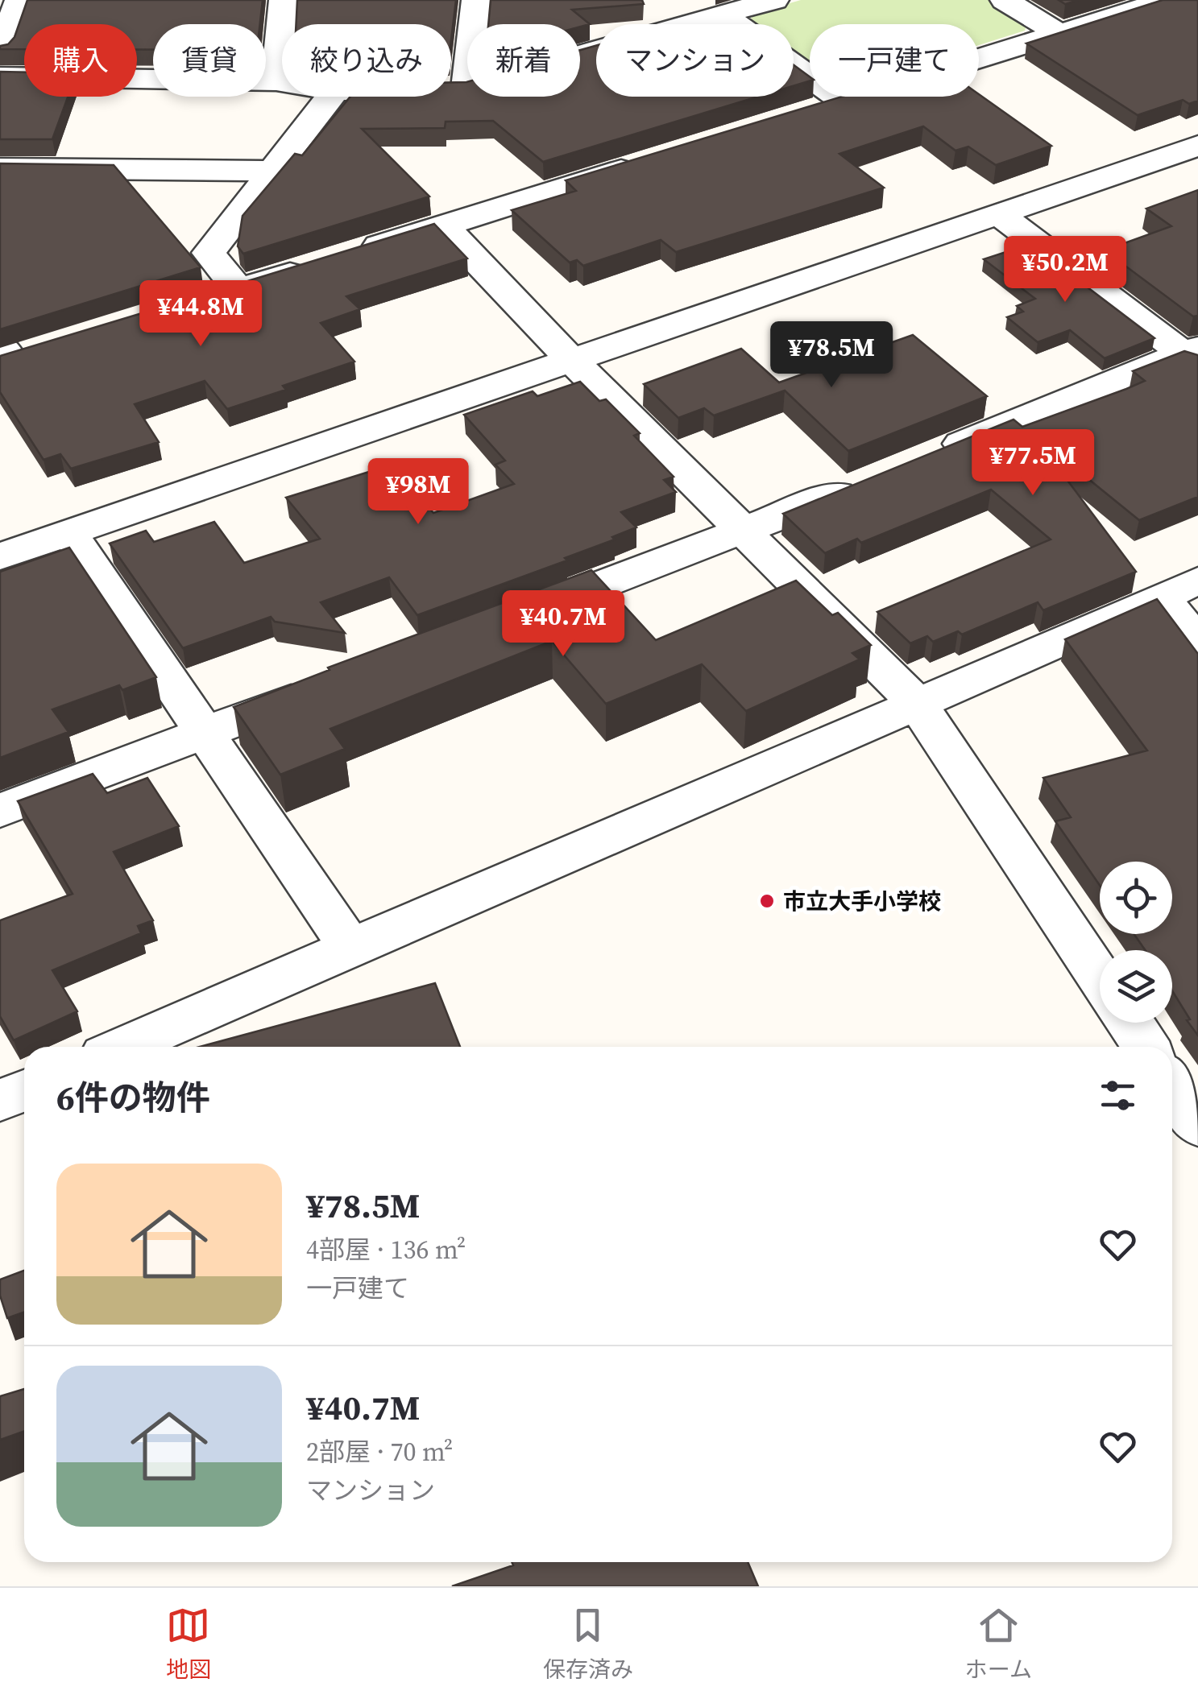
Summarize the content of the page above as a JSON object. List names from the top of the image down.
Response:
{
  "places": ["市立大手小学校"],
  "page": {
    "chip": [
      "購入",
      "賃貸",
      "絞り込み",
      "新着",
      "マンション",
      "一戸建て"
    ],
    "price": [
      "¥50.2M",
      "¥44.8M",
      "¥78.5M",
      "¥77.5M",
      "¥98M",
      "¥40.7M"
    ],
    "heading": "6件の物件",
    "list": [
      {
        "name": "¥78.5M",
        "note": "4部屋 · 136 m² · 一戸建て"
      },
      {
        "name": "¥40.7M",
        "note": "2部屋 · 70 m² · マンション"
      }
    ],
    "tabs": ["地図", "保存済み", "ホーム"]
  }
}
